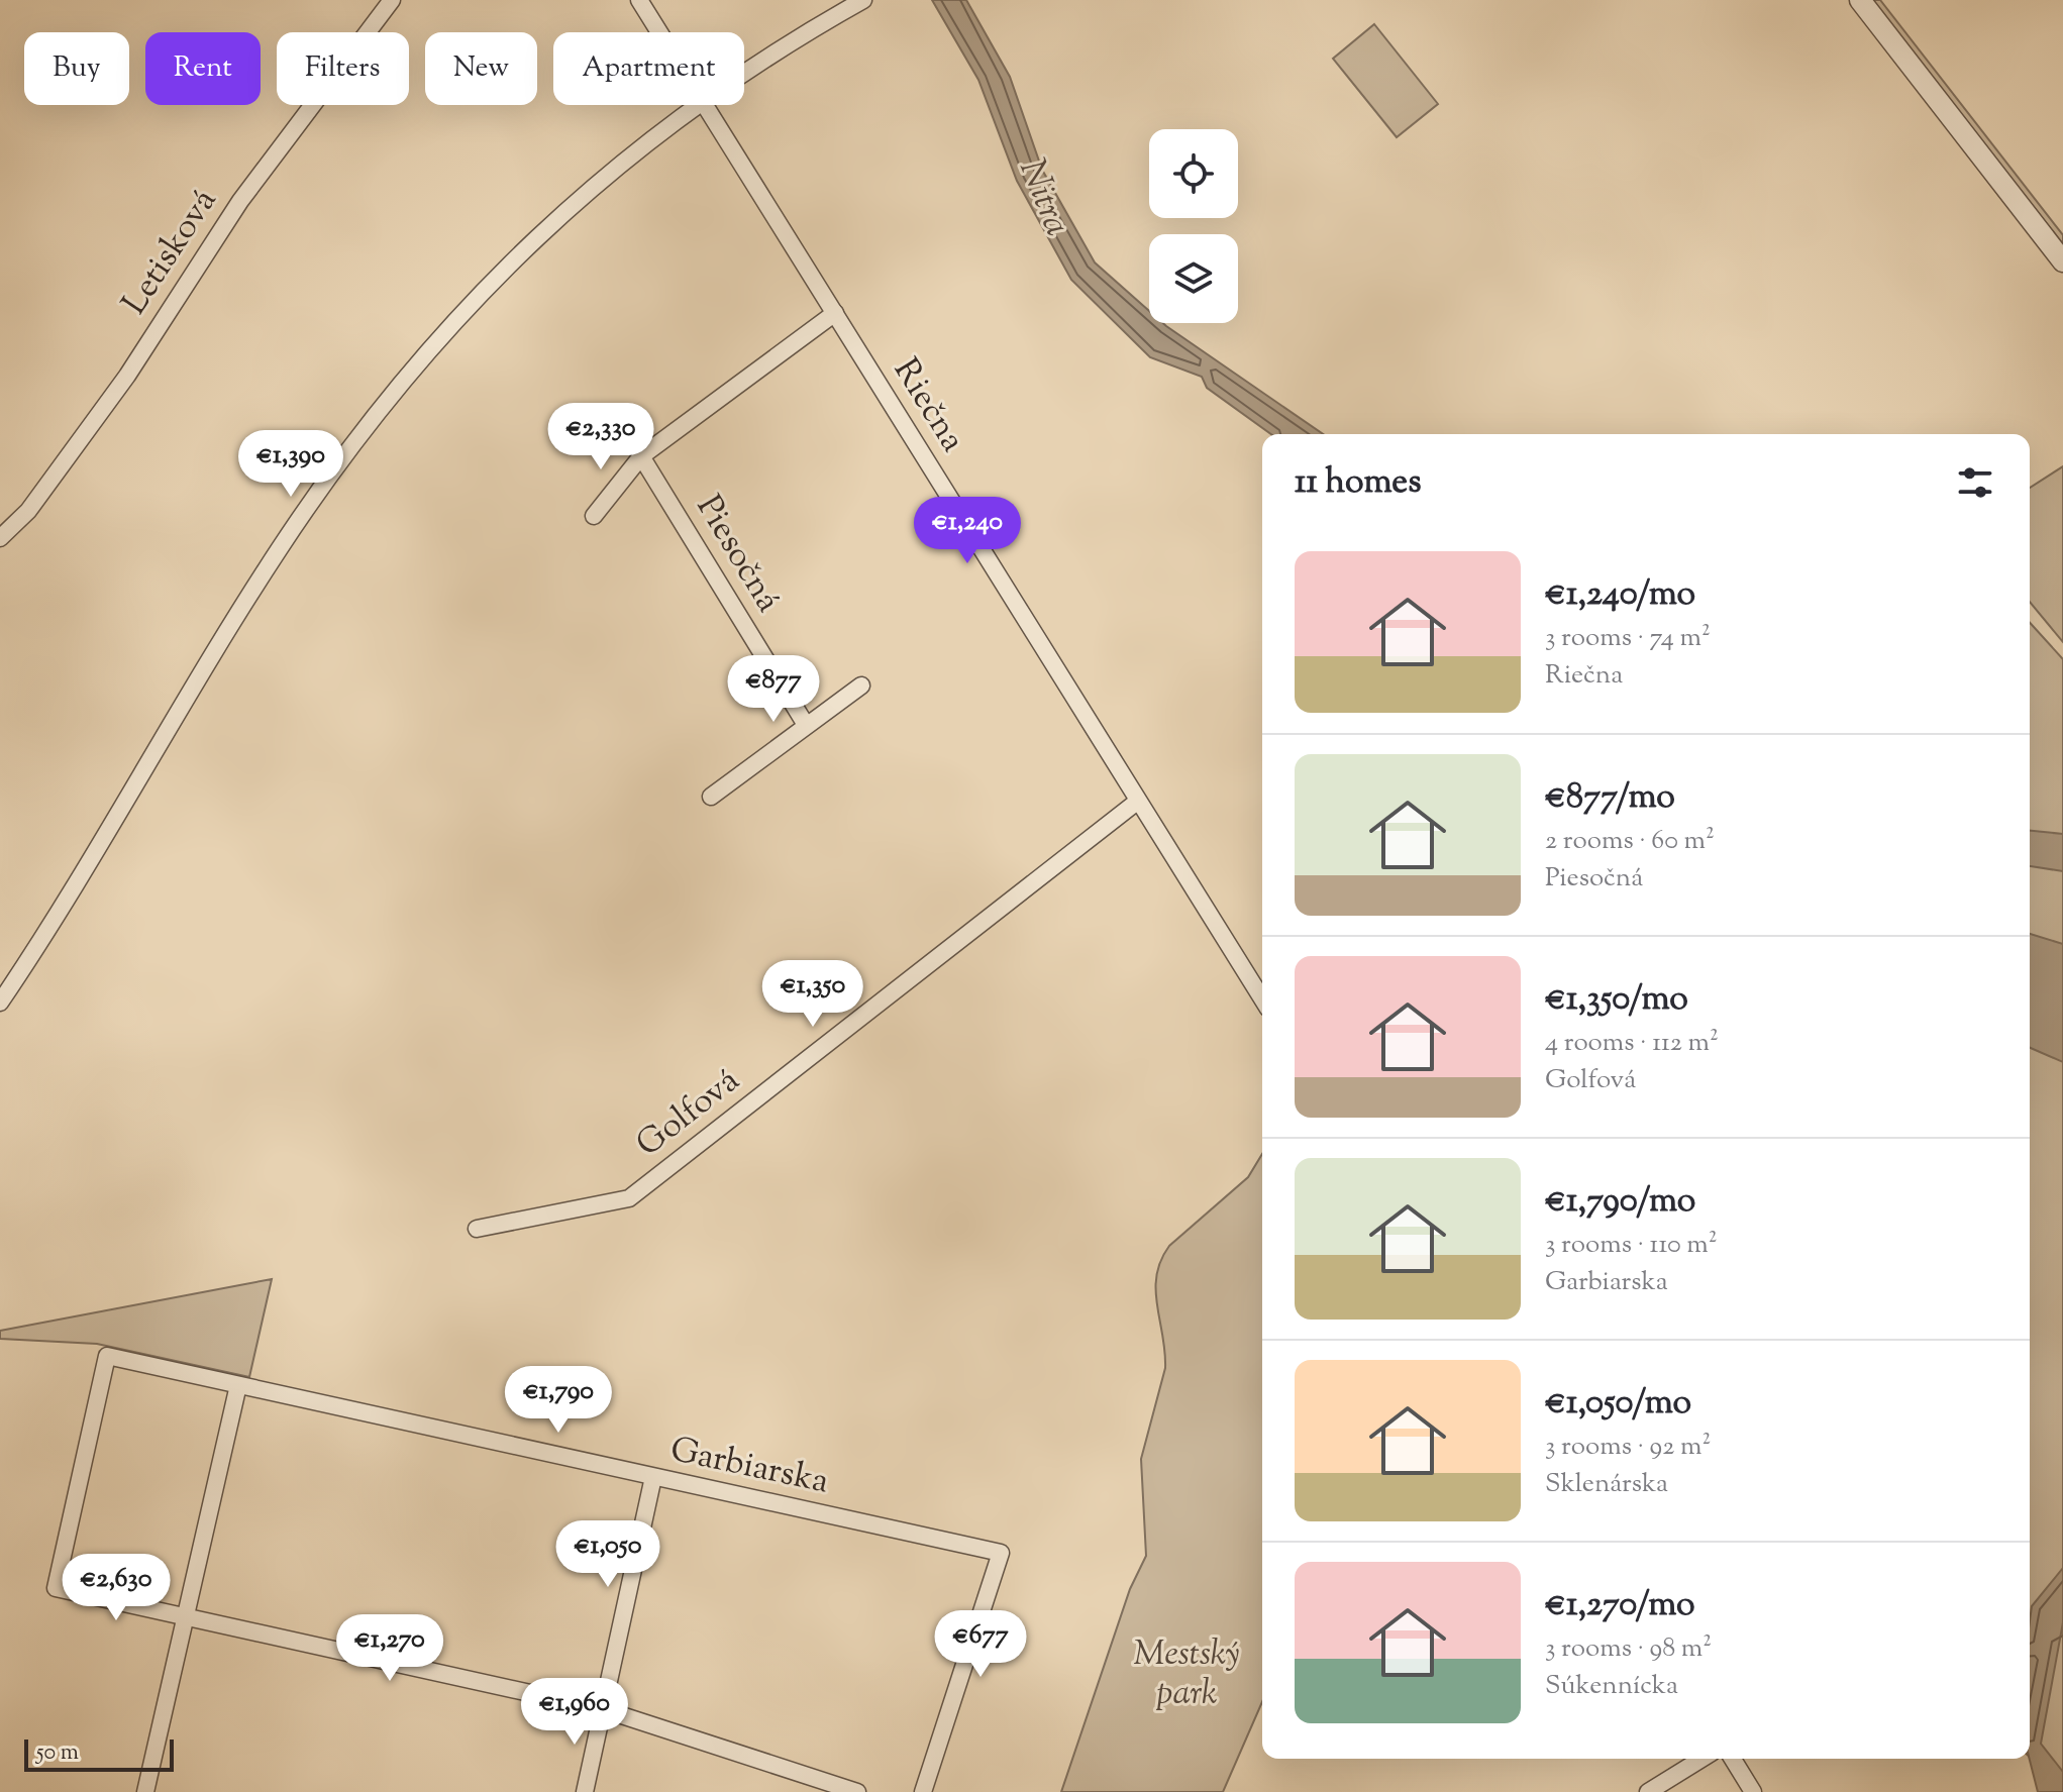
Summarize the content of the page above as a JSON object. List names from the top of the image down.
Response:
{
  "streets": {
    "street": [
      "Letisková",
      "Riečna",
      "Piesočná",
      "Golfová",
      "Garbiarska"
    ]
  },
  "crossings": [
    ["Riečna", "Golfová"]
  ],
  "water": ["Nitra"],
  "parks": ["Mestský park"],
  "scale_bar": "50 m",
  "page": {
    "chip": [
      "Buy",
      "Rent",
      "Filters",
      "New",
      "Apartment"
    ],
    "price": [
      "€2,330",
      "€1,390",
      "€1,240",
      "€877",
      "€1,350",
      "€1,790",
      "€1,050",
      "€2,630",
      "€677",
      "€1,270",
      "€1,960"
    ],
    "heading": "11 homes",
    "list": [
      {
        "name": "€1,240/mo",
        "note": "3 rooms · 74 m² · Riečna"
      },
      {
        "name": "€877/mo",
        "note": "2 rooms · 60 m² · Piesočná"
      },
      {
        "name": "€1,350/mo",
        "note": "4 rooms · 112 m² · Golfová"
      },
      {
        "name": "€1,790/mo",
        "note": "3 rooms · 110 m² · Garbiarska"
      },
      {
        "name": "€1,050/mo",
        "note": "3 rooms · 92 m² · Sklenárska"
      },
      {
        "name": "€1,270/mo",
        "note": "3 rooms · 98 m² · Súkennícka"
      }
    ],
    "scale": "50 m"
  }
}
